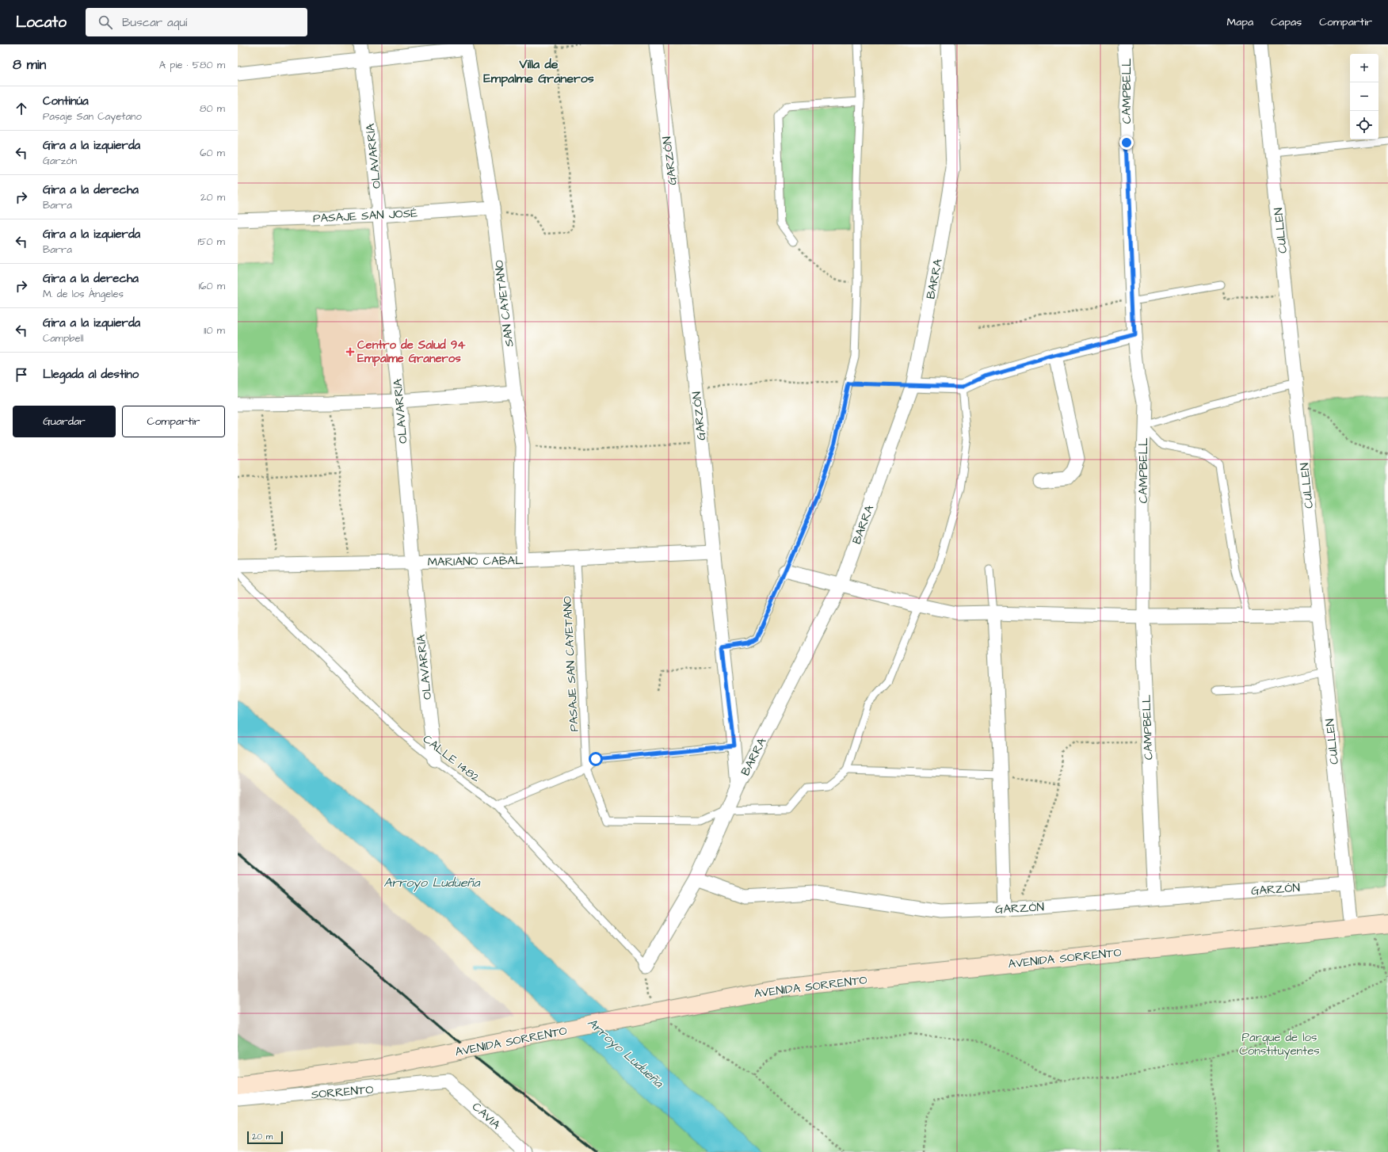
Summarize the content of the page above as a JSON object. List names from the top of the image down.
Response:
{
  "streets": {
    "main road": ["AVENIDA SORRENTO"],
    "street": [
      "CAMPBELL",
      "OLAVARRÍA",
      "GARZÓN",
      "PASAJE SAN JOSÉ",
      "CULLEN",
      "BARRA",
      "SAN CAYETANO",
      "MARIANO CABAL",
      "SORRENTO",
      "CAVIA"
    ],
    "lane": ["PASAJE SAN CAYETANO", "CALLE 1482"]
  },
  "crossings": [
    ["CAMPBELL", "GARZÓN"],
    ["OLAVARRÍA", "PASAJE SAN JOSÉ"],
    ["OLAVARRÍA", "SAN CAYETANO"],
    ["OLAVARRÍA", "MARIANO CABAL"],
    ["OLAVARRÍA", "CALLE 1482"],
    ["GARZÓN", "CULLEN"],
    ["GARZÓN", "BARRA"],
    ["GARZÓN", "MARIANO CABAL"],
    ["PASAJE SAN JOSÉ", "SAN CAYETANO"],
    ["CULLEN", "AVENIDA SORRENTO"],
    ["BARRA", "PASAJE SAN CAYETANO"],
    ["BARRA", "CALLE 1482"],
    ["SAN CAYETANO", "MARIANO CABAL"],
    ["MARIANO CABAL", "PASAJE SAN CAYETANO"],
    ["SORRENTO", "CAVIA"]
  ],
  "districts": ["Villa de Empalme Graneros"],
  "water": ["Arroyo Ludueña"],
  "parks": ["Parque de los Constituyentes"],
  "places": {
    "health": ["Centro de Salud 94 Empalme Graneros"]
  },
  "scale_bar": "20 m",
  "page": {
    "header": "Locato",
    "search": "Buscar aquí",
    "nav": ["Mapa", "Capas", "Compartir"],
    "heading": ["8 min", "A pie · 580 m"],
    "map_buttons": ["+", "−"],
    "list": [
      ["Continúa", "Pasaje San Cayetano", "80 m"],
      ["Gira a la izquierda", "Garzón", "60 m"],
      ["Gira a la derecha", "Barra", "20 m"],
      ["Gira a la izquierda", "Barra", "150 m"],
      ["Gira a la derecha", "M. de los Ángeles", "160 m"],
      ["Gira a la izquierda", "Campbell", "110 m"],
      "Llegada al destino"
    ],
    "buttons": ["Guardar", "Compartir"],
    "scale": "20 m"
  }
}
